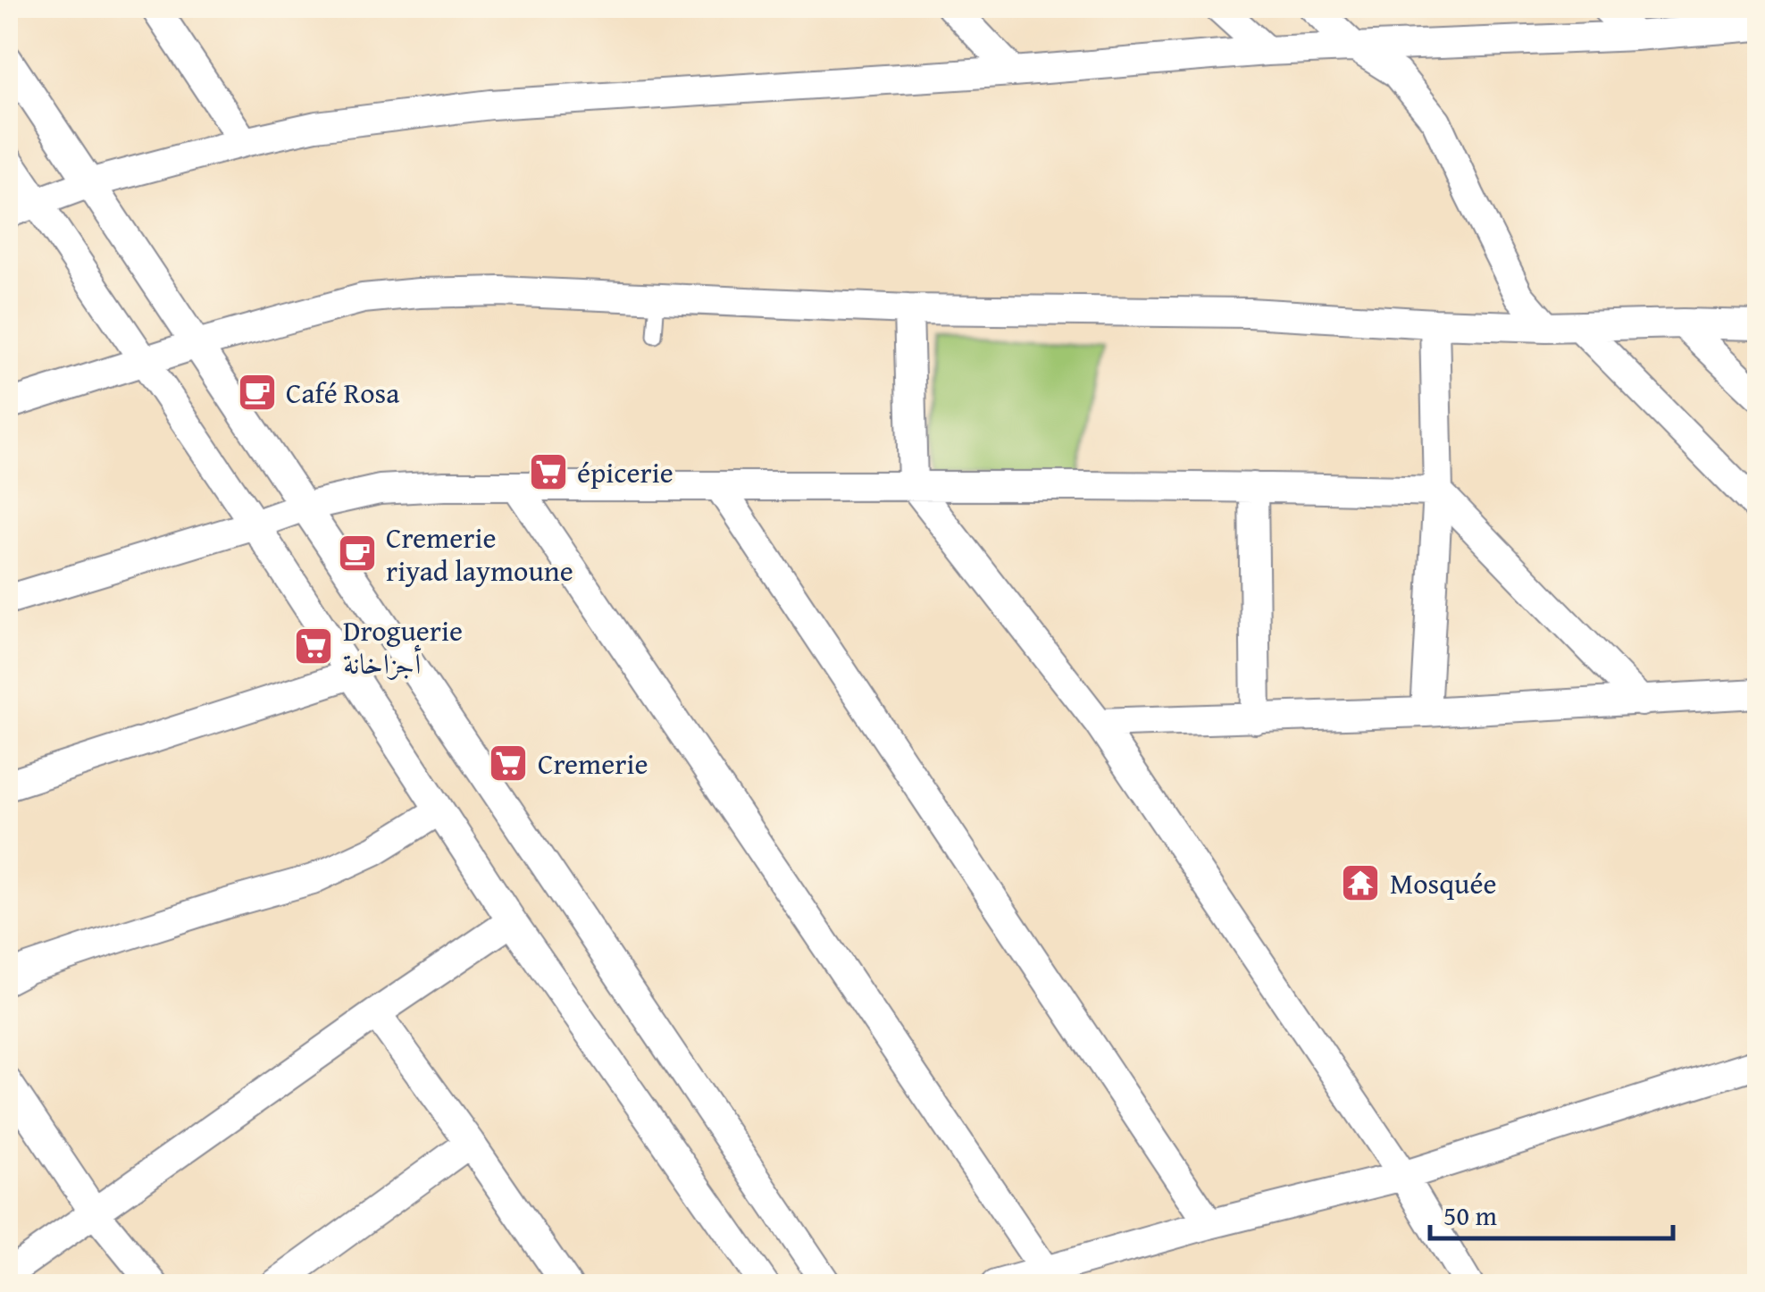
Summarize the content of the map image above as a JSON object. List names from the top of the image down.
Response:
{
  "places": {
    "cafe": ["Café Rosa", "Cremerie riyad laymoune"],
    "supermarket": ["épicerie", "Droguerie أجزاخانة", "Cremerie"],
    "temple": ["Mosquée"]
  },
  "scale_bar": "50 m"
}
